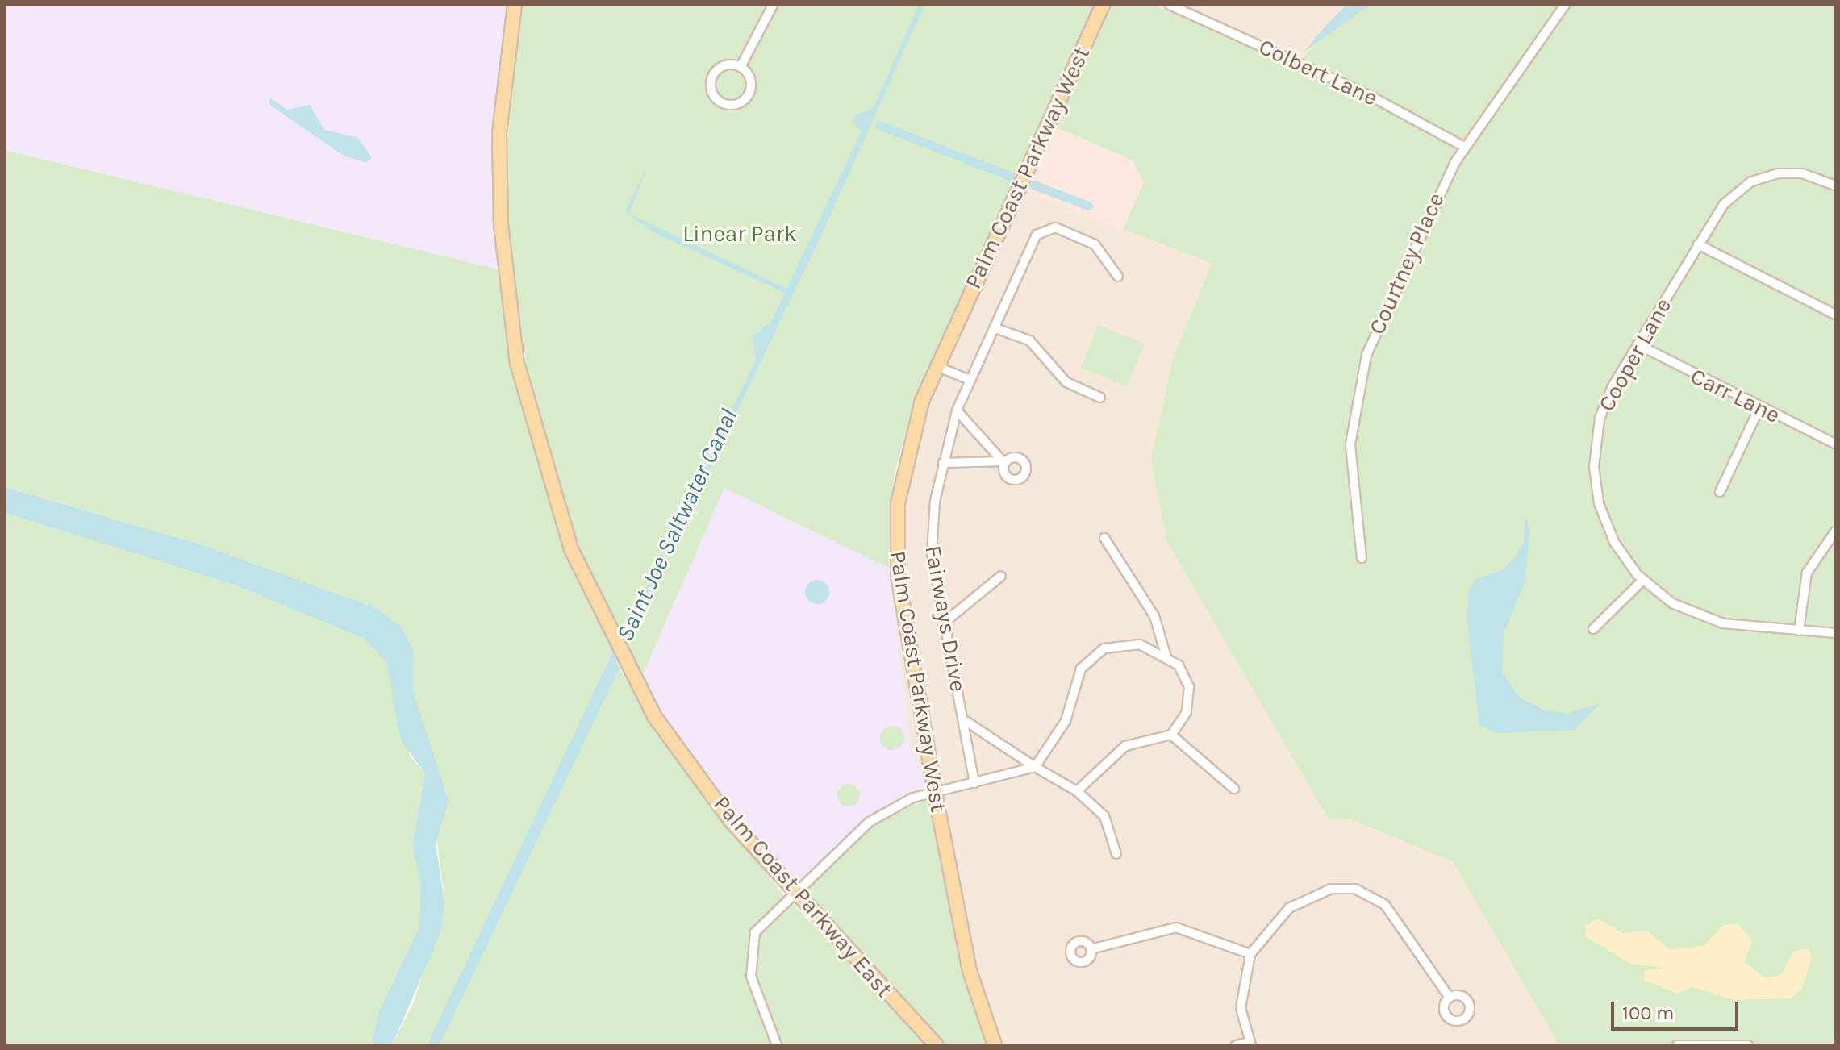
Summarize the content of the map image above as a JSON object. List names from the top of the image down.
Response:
{
  "streets": {
    "main road": ["Palm Coast Parkway West", "Palm Coast Parkway East"],
    "street": [
      "Colbert Lane",
      "Courtney Place",
      "Cooper Lane",
      "Carr Lane",
      "Fairways Drive"
    ]
  },
  "crossings": [
    ["Colbert Lane", "Courtney Place"],
    ["Cooper Lane", "Carr Lane"]
  ],
  "water": ["Saint Joe Saltwater Canal"],
  "parks": ["Linear Park"],
  "scale_bar": "100 m"
}
